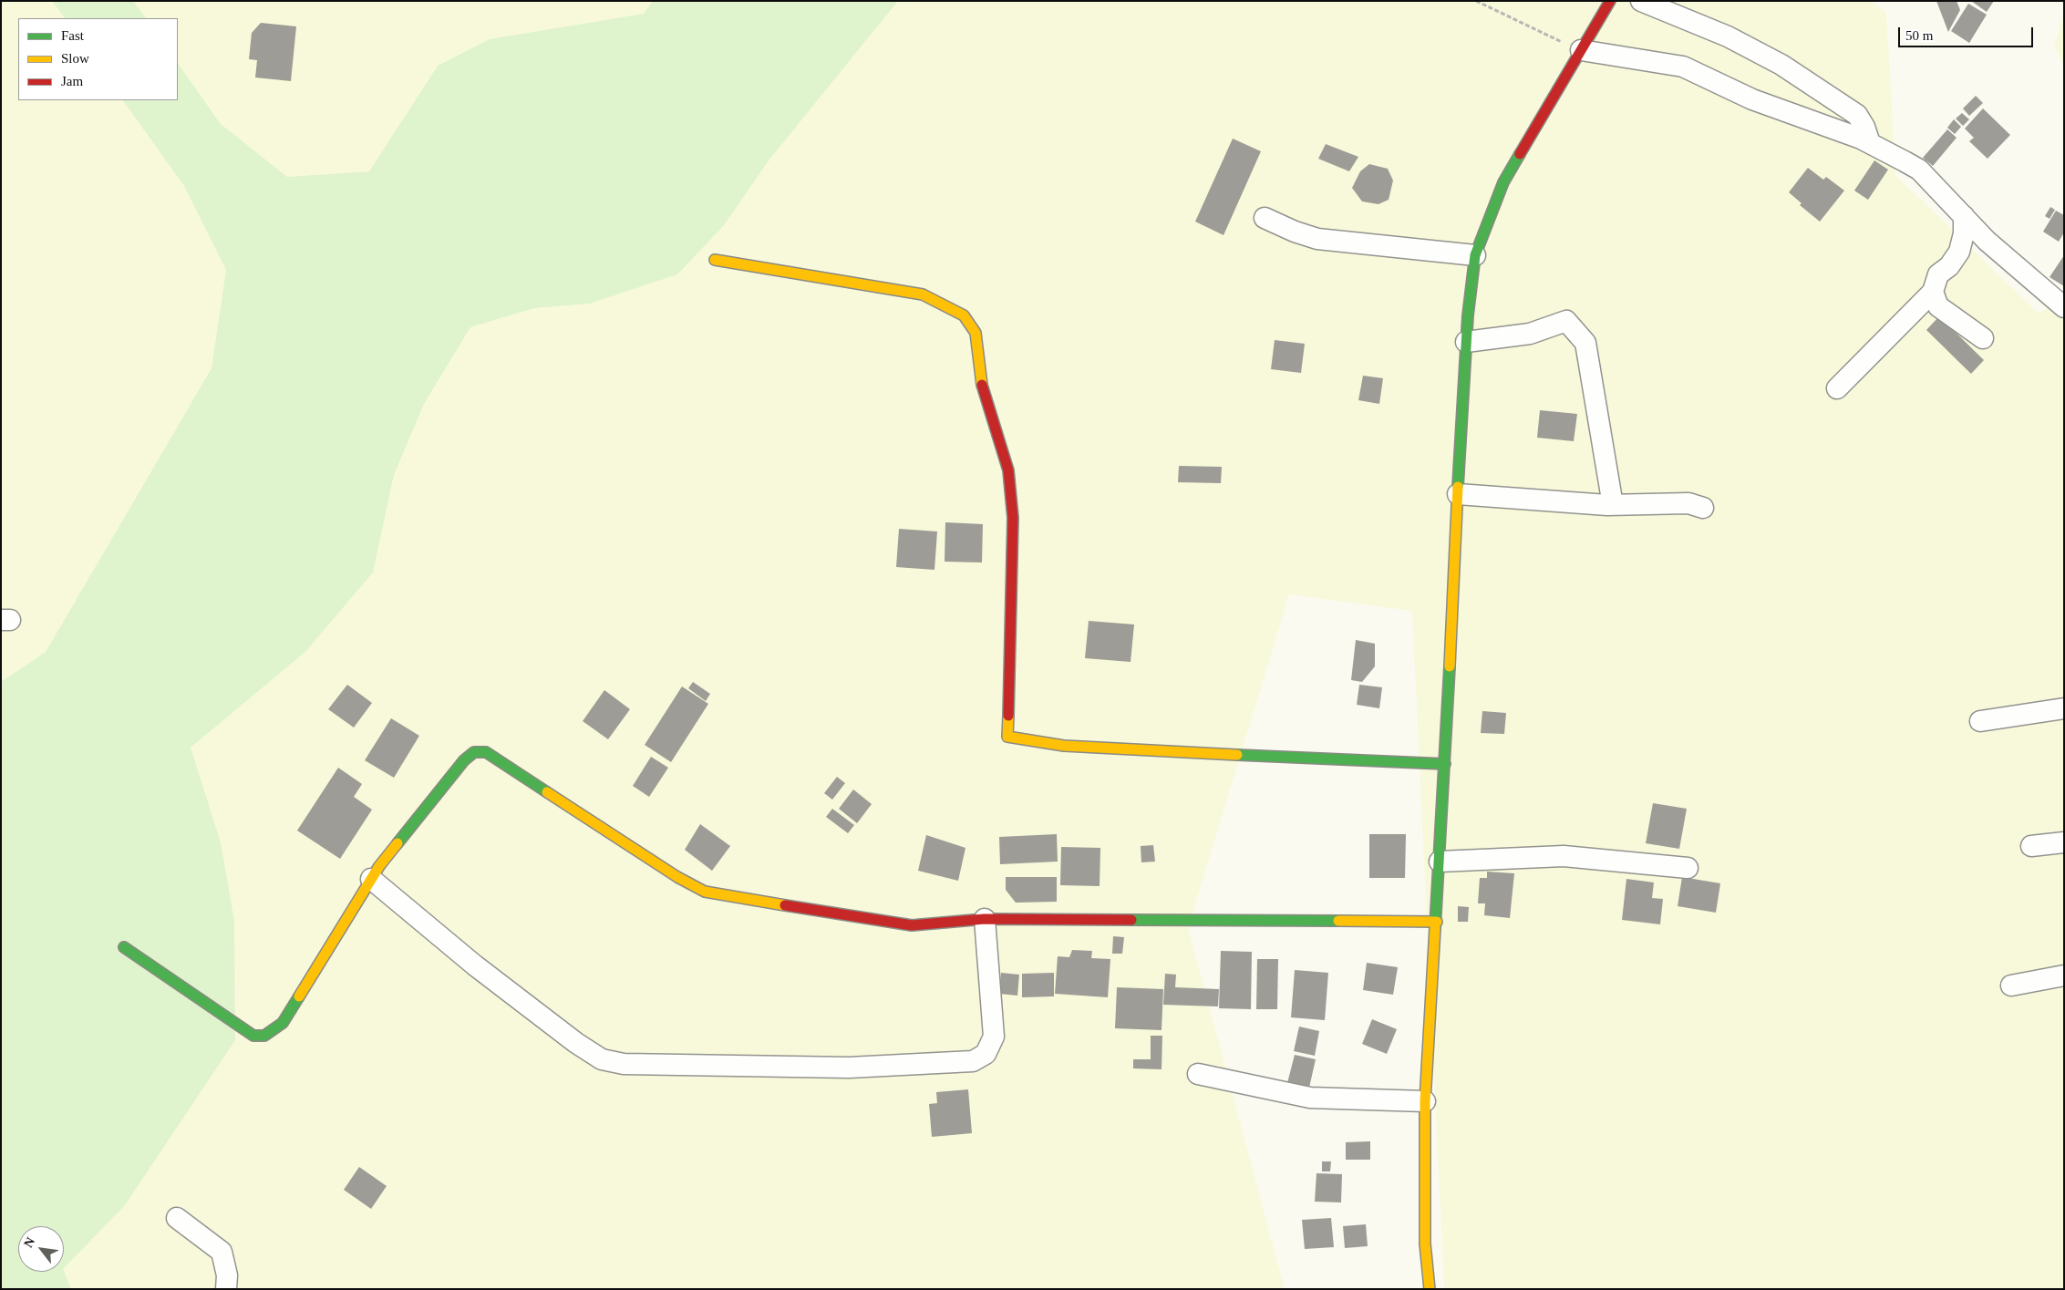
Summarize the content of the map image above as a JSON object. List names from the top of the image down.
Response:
{
  "legend": ["Fast", "Slow", "Jam"],
  "scale_bar": "50 m",
  "north": "top left"
}
